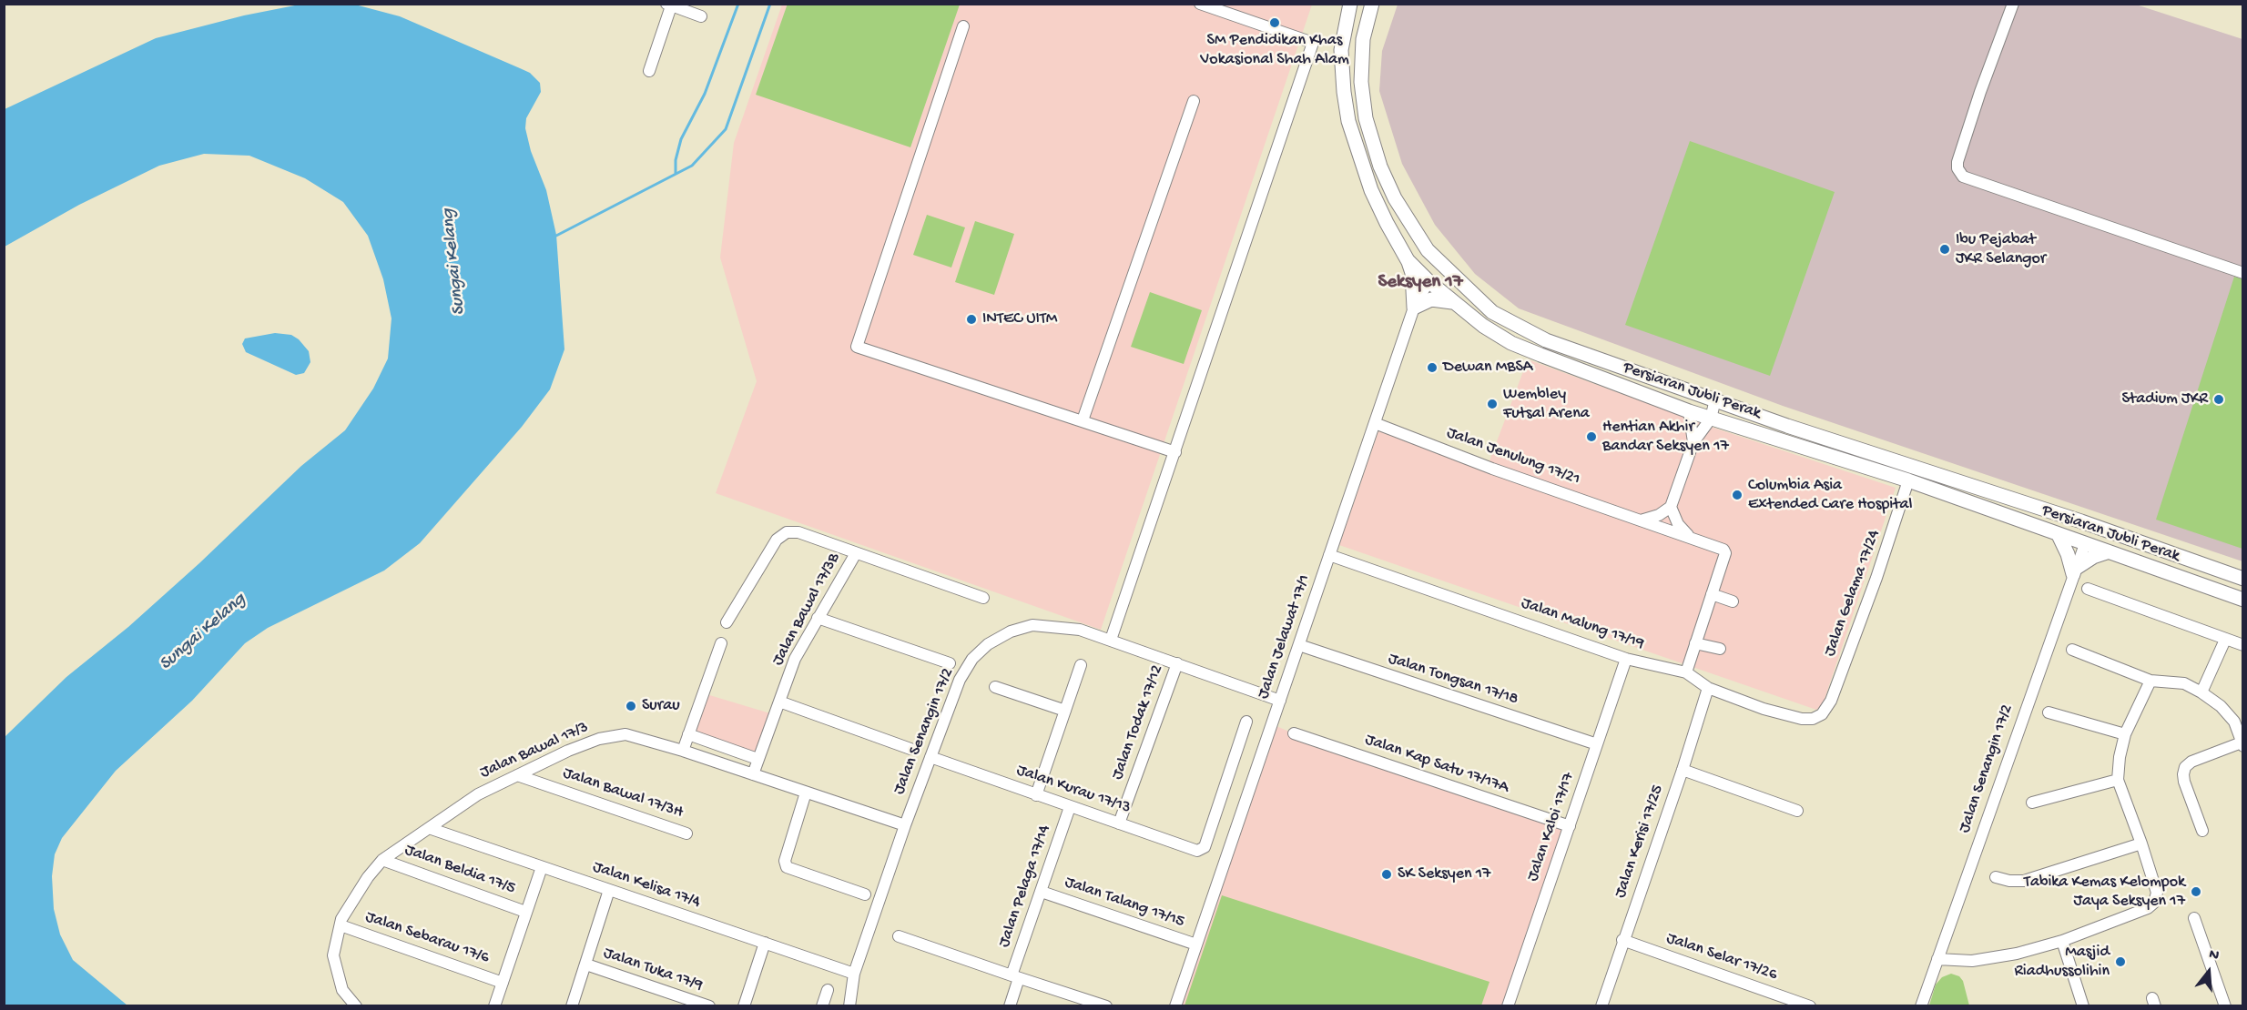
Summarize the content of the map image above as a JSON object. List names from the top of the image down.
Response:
{
  "streets": {
    "main road": ["Persiaran Jubli Perak"],
    "street": [
      "Jalan Jenulung 17/21",
      "Jalan Gelama 17/24",
      "Jalan Bawal 17/3B",
      "Jalan Malung 17/19",
      "Jalan Jelawat 17/1",
      "Jalan Tongsan 17/18",
      "Jalan Todak 17/12",
      "Jalan Senangin 17/2",
      "Jalan Bawal 17/3",
      "Jalan Kap Satu 17/17A",
      "Jalan Kurau 17/13",
      "Jalan Bawal 17/3H",
      "Jalan Kaloi 17/17",
      "Jalan Kerisi 17/25",
      "Jalan Beldia 17/5",
      "Jalan Kelisa 17/4",
      "Jalan Pelaga 17/14",
      "Jalan Talang 17/15",
      "Jalan Sebarau 17/6",
      "Jalan Selar 17/26",
      "Jalan Tuka 17/9"
    ]
  },
  "crossings": [
    ["Persiaran Jubli Perak", "Jalan Gelama 17/24"],
    ["Persiaran Jubli Perak", "Jalan Jelawat 17/1"],
    ["Persiaran Jubli Perak", "Jalan Senangin 17/2"],
    ["Jalan Jenulung 17/21", "Jalan Jelawat 17/1"],
    ["Jalan Gelama 17/24", "Jalan Malung 17/19"],
    ["Jalan Bawal 17/3B", "Jalan Bawal 17/3"],
    ["Jalan Malung 17/19", "Jalan Jelawat 17/1"],
    ["Jalan Malung 17/19", "Jalan Kaloi 17/17"],
    ["Jalan Malung 17/19", "Jalan Kerisi 17/25"],
    ["Jalan Jelawat 17/1", "Jalan Tongsan 17/18"],
    ["Jalan Jelawat 17/1", "Jalan Senangin 17/2"],
    ["Jalan Jelawat 17/1", "Jalan Talang 17/15"],
    ["Jalan Tongsan 17/18", "Jalan Kaloi 17/17"],
    ["Jalan Todak 17/12", "Jalan Senangin 17/2"],
    ["Jalan Todak 17/12", "Jalan Kurau 17/13"],
    ["Jalan Senangin 17/2", "Jalan Bawal 17/3"],
    ["Jalan Senangin 17/2", "Jalan Kurau 17/13"],
    ["Jalan Senangin 17/2", "Jalan Kelisa 17/4"],
    ["Jalan Bawal 17/3", "Jalan Bawal 17/3H"],
    ["Jalan Bawal 17/3", "Jalan Beldia 17/5"],
    ["Jalan Bawal 17/3", "Jalan Kelisa 17/4"],
    ["Jalan Bawal 17/3", "Jalan Sebarau 17/6"],
    ["Jalan Kap Satu 17/17A", "Jalan Kaloi 17/17"],
    ["Jalan Kurau 17/13", "Jalan Pelaga 17/14"],
    ["Jalan Kerisi 17/25", "Jalan Selar 17/26"],
    ["Jalan Pelaga 17/14", "Jalan Talang 17/15"]
  ],
  "districts": ["Seksyen 17"],
  "water": ["Sungai Kelang"],
  "places": [
    "SM Pendidikan Khas Vokasional Shah Alam",
    "Ibu Pejabat JKR Selangor",
    "INTEC UITM",
    "Dewan MBSA",
    "Stadium JKR",
    "Wembley Futsal Arena",
    "Hentian Akhir Bandar Seksyen 17",
    "Columbia Asia Extended Care Hospital",
    "Surau",
    "SK Seksyen 17",
    "Tabika Kemas Kelompok Jaya Seksyen 17",
    "Masjid Riadhussolihin"
  ],
  "north": "top"
}
